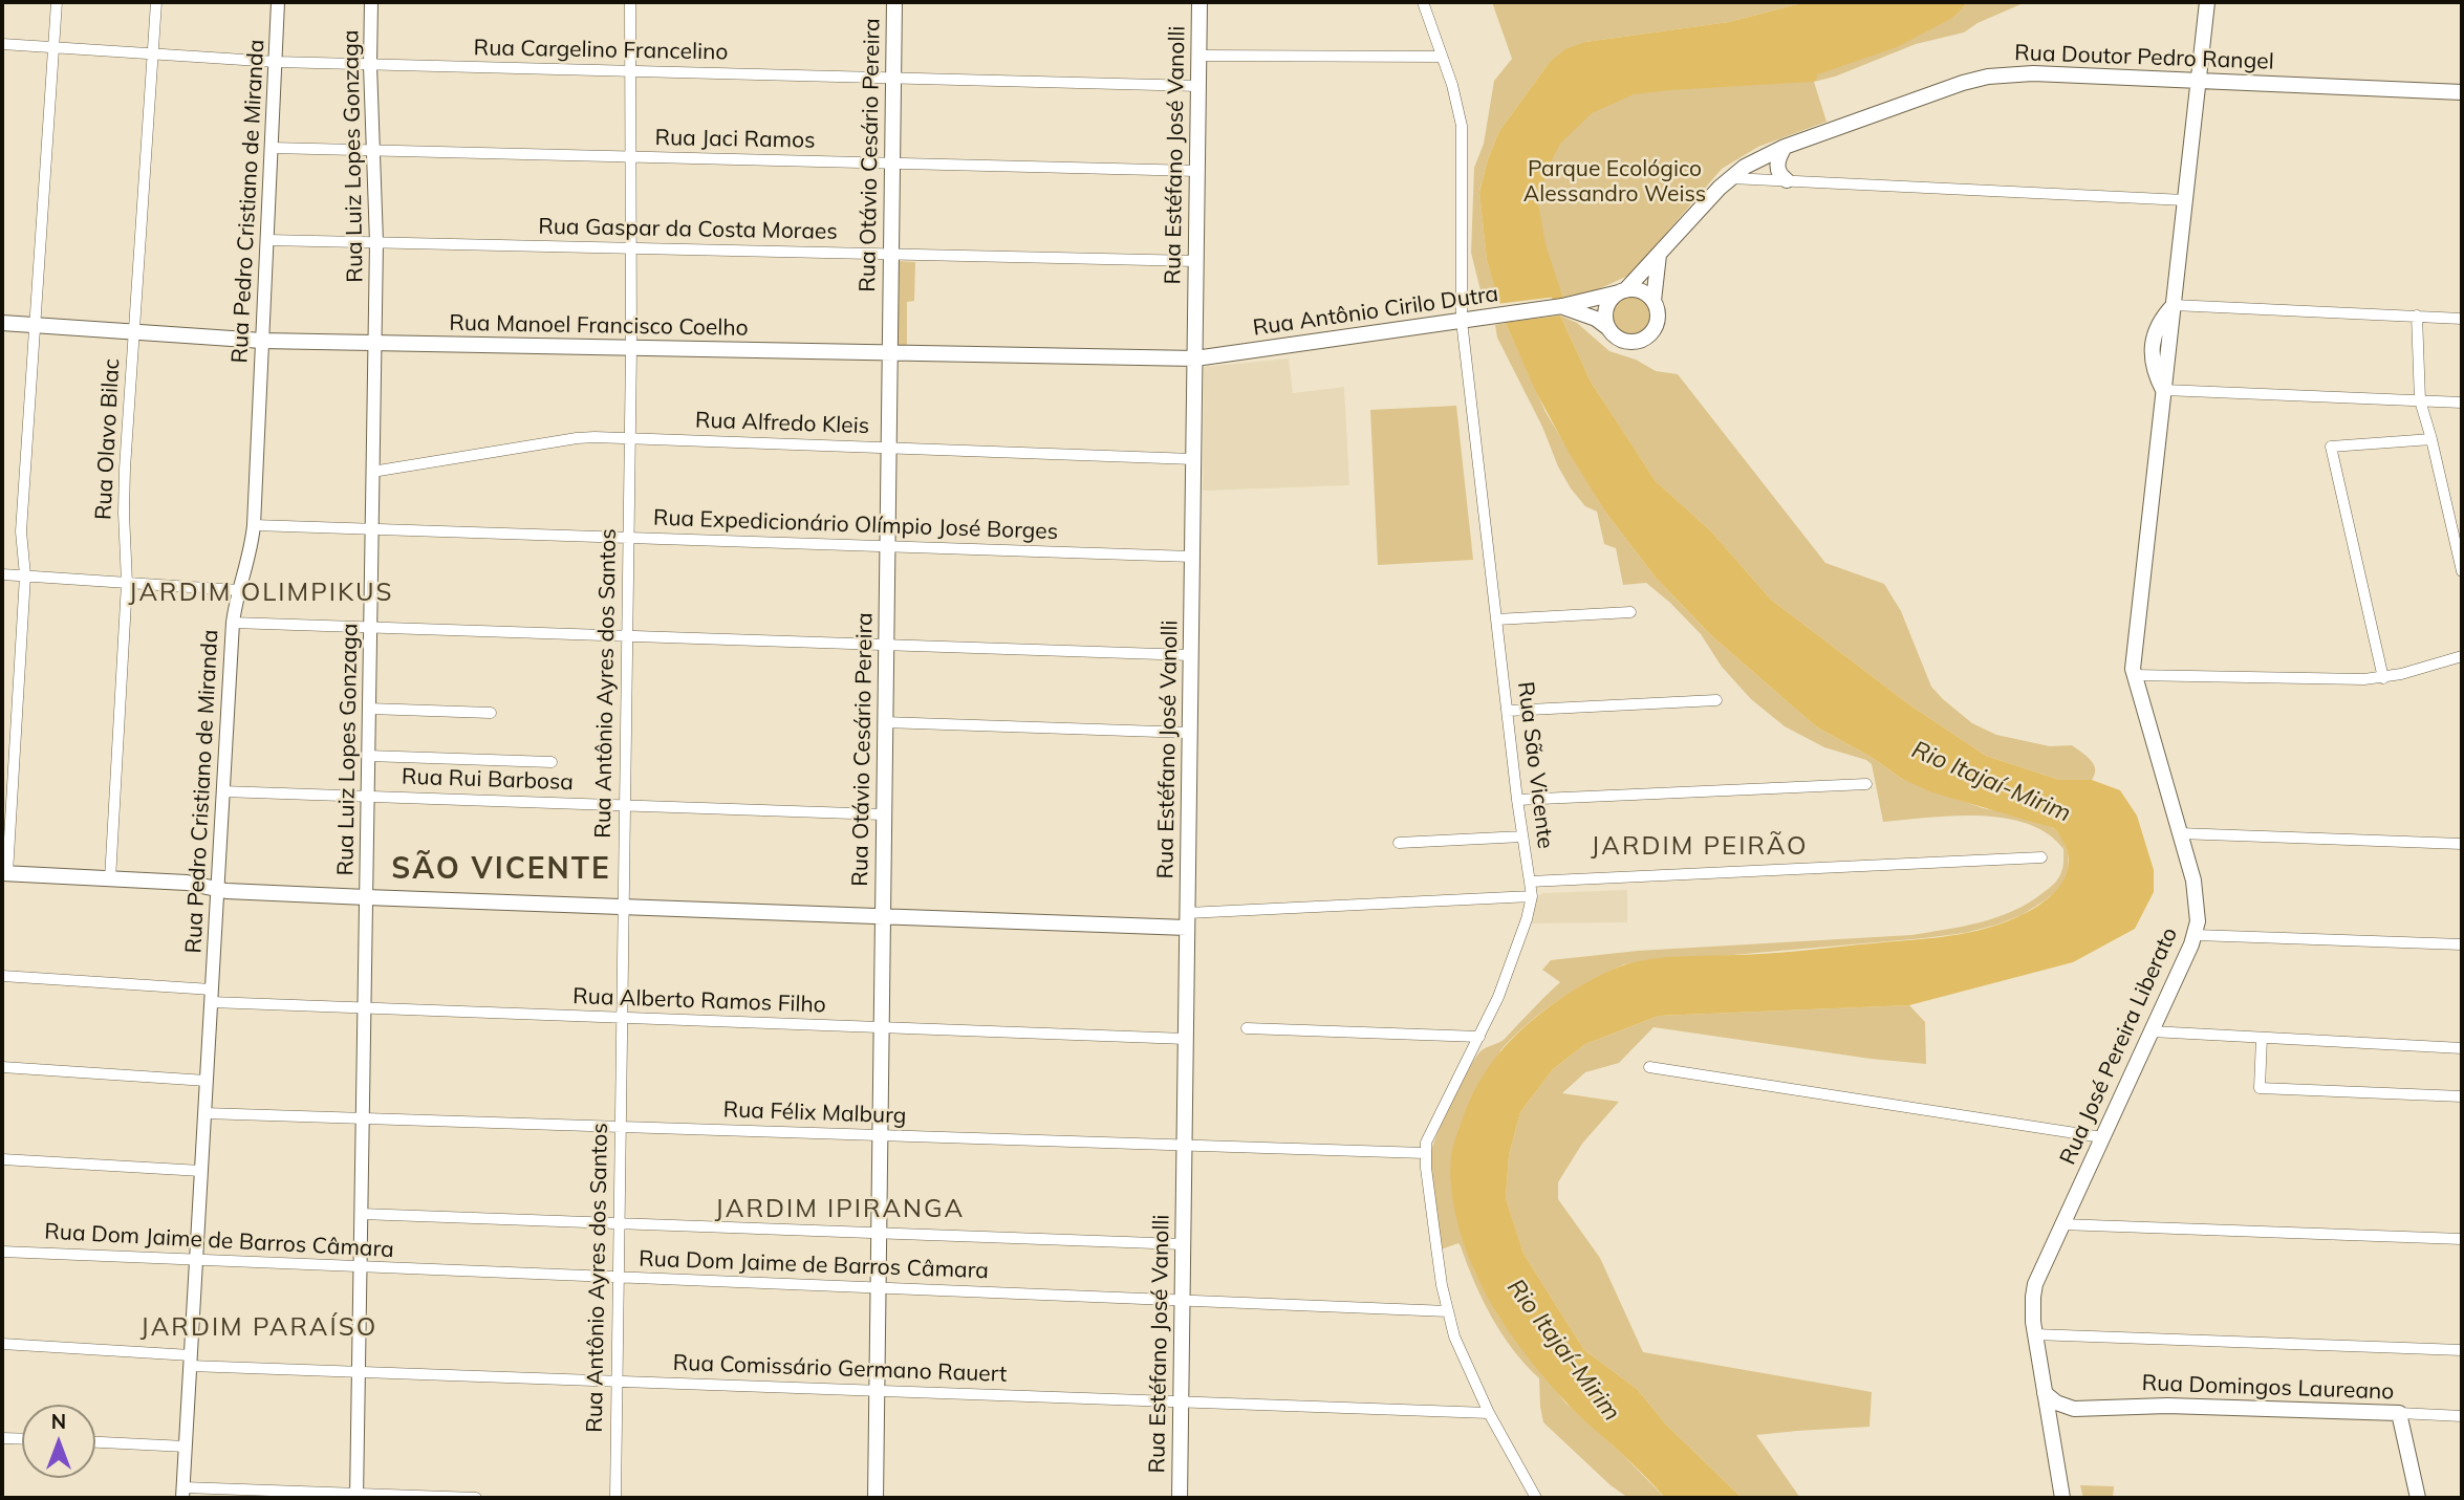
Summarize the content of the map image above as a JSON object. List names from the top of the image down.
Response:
{
  "streets": {
    "main road": [
      "Rua Doutor Pedro Rangel",
      "Rua Otávio Cesário Pereira",
      "Rua Estéfano José Vanolli",
      "Rua Antônio Cirilo Dutra",
      "Rua Manoel Francisco Coelho",
      "Rua José Pereira Liberato",
      "Rua Domingos Laureano"
    ],
    "street": [
      "Rua Cargelino Francelino",
      "Rua Jaci Ramos",
      "Rua Luiz Lopes Gonzaga",
      "Rua Pedro Cristiano de Miranda",
      "Rua Gaspar da Costa Moraes",
      "Rua Alfredo Kleis",
      "Rua Olavo Bilac",
      "Rua Expedicionário Olímpio José Borges",
      "Rua Antônio Ayres dos Santos",
      "Rua São Vicente",
      "Rua Rui Barbosa",
      "Rua Alberto Ramos Filho",
      "Rua Félix Malburg",
      "Rua Dom Jaime de Barros Câmara",
      "Rua Comissário Germano Rauert"
    ]
  },
  "crossings": [
    ["Rua Cargelino Francelino", "Rua Otávio Cesário Pereira"],
    ["Rua Cargelino Francelino", "Rua Estéfano José Vanolli"],
    ["Rua Cargelino Francelino", "Rua Luiz Lopes Gonzaga"],
    ["Rua Cargelino Francelino", "Rua Pedro Cristiano de Miranda"],
    ["Rua Cargelino Francelino", "Rua Olavo Bilac"],
    ["Rua Cargelino Francelino", "Rua Antônio Ayres dos Santos"],
    ["Rua Doutor Pedro Rangel", "Rua Antônio Cirilo Dutra"],
    ["Rua Doutor Pedro Rangel", "Rua José Pereira Liberato"],
    ["Rua Jaci Ramos", "Rua Otávio Cesário Pereira"],
    ["Rua Jaci Ramos", "Rua Estéfano José Vanolli"],
    ["Rua Jaci Ramos", "Rua Luiz Lopes Gonzaga"],
    ["Rua Jaci Ramos", "Rua Pedro Cristiano de Miranda"],
    ["Rua Jaci Ramos", "Rua Antônio Ayres dos Santos"],
    ["Rua Otávio Cesário Pereira", "Rua Gaspar da Costa Moraes"],
    ["Rua Otávio Cesário Pereira", "Rua Manoel Francisco Coelho"],
    ["Rua Otávio Cesário Pereira", "Rua Alfredo Kleis"],
    ["Rua Otávio Cesário Pereira", "Rua Expedicionário Olímpio José Borges"],
    ["Rua Otávio Cesário Pereira", "Rua Rui Barbosa"],
    ["Rua Otávio Cesário Pereira", "Rua Alberto Ramos Filho"],
    ["Rua Otávio Cesário Pereira", "Rua Félix Malburg"],
    ["Rua Otávio Cesário Pereira", "Rua Dom Jaime de Barros Câmara"],
    ["Rua Otávio Cesário Pereira", "Rua Comissário Germano Rauert"],
    ["Rua Estéfano José Vanolli", "Rua Gaspar da Costa Moraes"],
    ["Rua Estéfano José Vanolli", "Rua Antônio Cirilo Dutra"],
    ["Rua Estéfano José Vanolli", "Rua Manoel Francisco Coelho"],
    ["Rua Estéfano José Vanolli", "Rua Alfredo Kleis"],
    ["Rua Estéfano José Vanolli", "Rua Expedicionário Olímpio José Borges"],
    ["Rua Estéfano José Vanolli", "Rua Alberto Ramos Filho"],
    ["Rua Estéfano José Vanolli", "Rua Félix Malburg"],
    ["Rua Estéfano José Vanolli", "Rua Dom Jaime de Barros Câmara"],
    ["Rua Estéfano José Vanolli", "Rua Comissário Germano Rauert"],
    ["Rua Luiz Lopes Gonzaga", "Rua Gaspar da Costa Moraes"],
    ["Rua Luiz Lopes Gonzaga", "Rua Manoel Francisco Coelho"],
    ["Rua Luiz Lopes Gonzaga", "Rua Alfredo Kleis"],
    ["Rua Luiz Lopes Gonzaga", "Rua Expedicionário Olímpio José Borges"],
    ["Rua Luiz Lopes Gonzaga", "Rua Rui Barbosa"],
    ["Rua Luiz Lopes Gonzaga", "Rua Alberto Ramos Filho"],
    ["Rua Luiz Lopes Gonzaga", "Rua Félix Malburg"],
    ["Rua Luiz Lopes Gonzaga", "Rua Dom Jaime de Barros Câmara"],
    ["Rua Luiz Lopes Gonzaga", "Rua Comissário Germano Rauert"],
    ["Rua Pedro Cristiano de Miranda", "Rua Gaspar da Costa Moraes"],
    ["Rua Pedro Cristiano de Miranda", "Rua Manoel Francisco Coelho"],
    ["Rua Pedro Cristiano de Miranda", "Rua Expedicionário Olímpio José Borges"],
    ["Rua Pedro Cristiano de Miranda", "Rua Rui Barbosa"],
    ["Rua Pedro Cristiano de Miranda", "Rua Alberto Ramos Filho"],
    ["Rua Pedro Cristiano de Miranda", "Rua Félix Malburg"],
    ["Rua Pedro Cristiano de Miranda", "Rua Dom Jaime de Barros Câmara"],
    ["Rua Pedro Cristiano de Miranda", "Rua Comissário Germano Rauert"],
    ["Rua Gaspar da Costa Moraes", "Rua Antônio Ayres dos Santos"],
    ["Rua Antônio Cirilo Dutra", "Rua Manoel Francisco Coelho"],
    ["Rua Antônio Cirilo Dutra", "Rua São Vicente"],
    ["Rua Manoel Francisco Coelho", "Rua Olavo Bilac"],
    ["Rua Manoel Francisco Coelho", "Rua Antônio Ayres dos Santos"],
    ["Rua Alfredo Kleis", "Rua Antônio Ayres dos Santos"],
    ["Rua Expedicionário Olímpio José Borges", "Rua Antônio Ayres dos Santos"],
    ["Rua Antônio Ayres dos Santos", "Rua Rui Barbosa"],
    ["Rua Antônio Ayres dos Santos", "Rua Alberto Ramos Filho"],
    ["Rua Antônio Ayres dos Santos", "Rua Félix Malburg"],
    ["Rua Antônio Ayres dos Santos", "Rua Dom Jaime de Barros Câmara"],
    ["Rua Antônio Ayres dos Santos", "Rua Comissário Germano Rauert"],
    ["Rua São Vicente", "Rua Félix Malburg"],
    ["Rua São Vicente", "Rua Dom Jaime de Barros Câmara"],
    ["Rua São Vicente", "Rua Comissário Germano Rauert"]
  ],
  "districts": [
    "JARDIM OLIMPIKUS",
    "JARDIM PEIRÃO",
    "SÃO VICENTE",
    "JARDIM IPIRANGA",
    "JARDIM PARAÍSO"
  ],
  "water": ["Rio Itajaí-Mirim"],
  "parks": ["Parque Ecológico Alessandro Weiss"],
  "north": "top"
}
